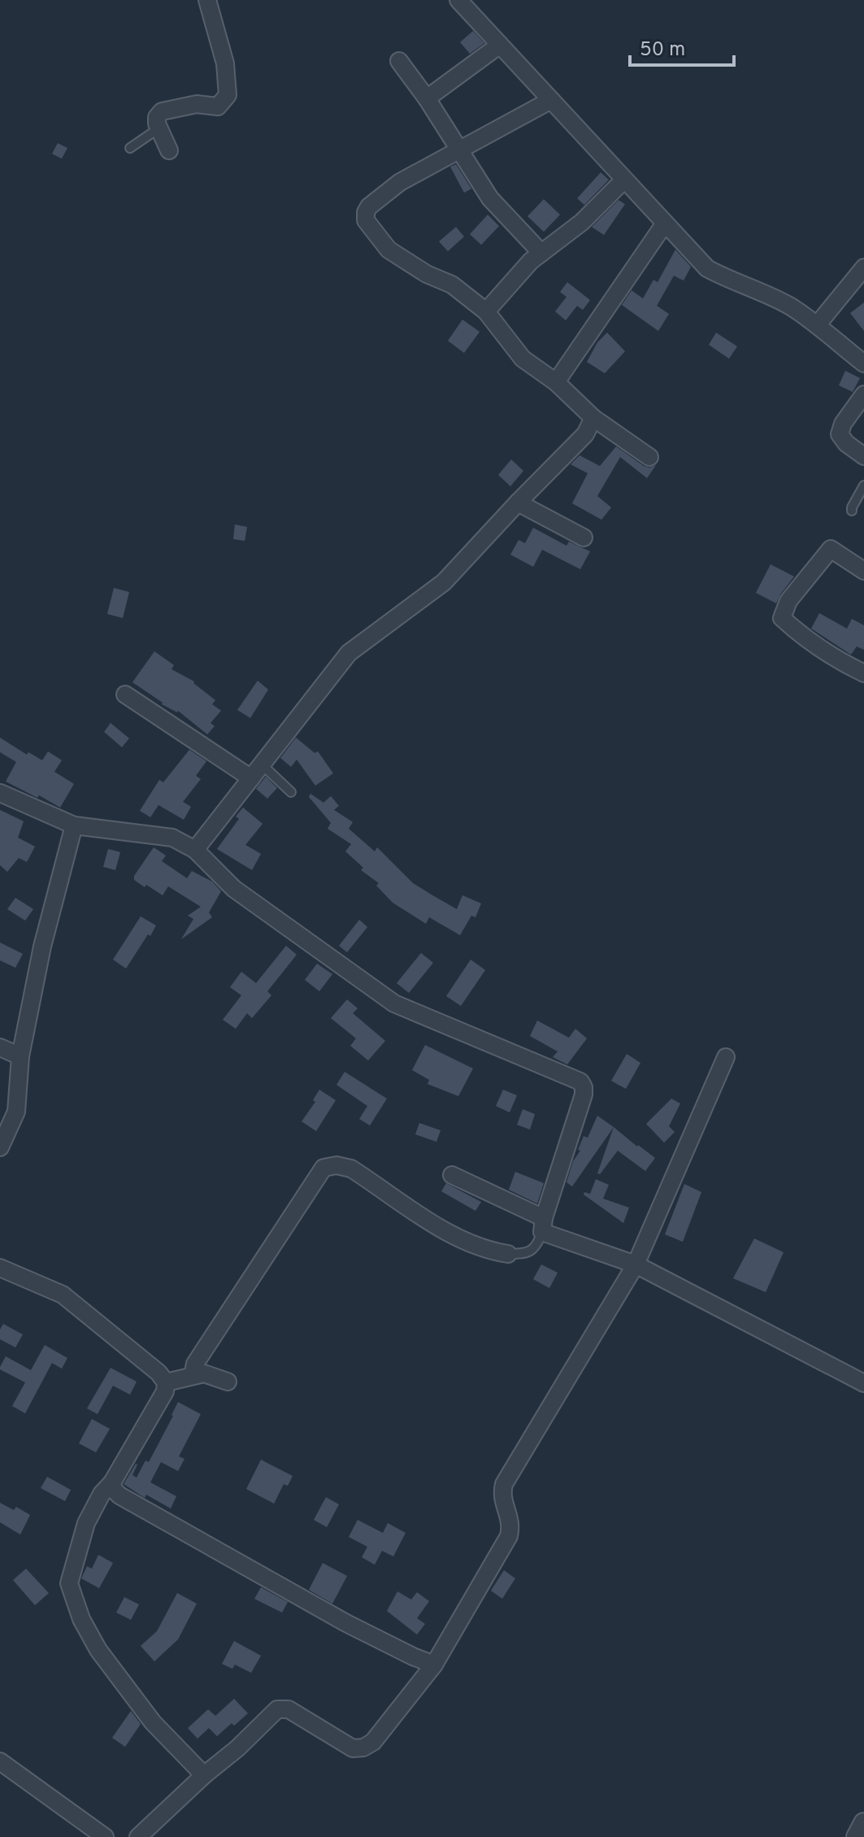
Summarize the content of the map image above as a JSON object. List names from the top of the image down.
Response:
{
  "scale_bar": "50 m"
}
